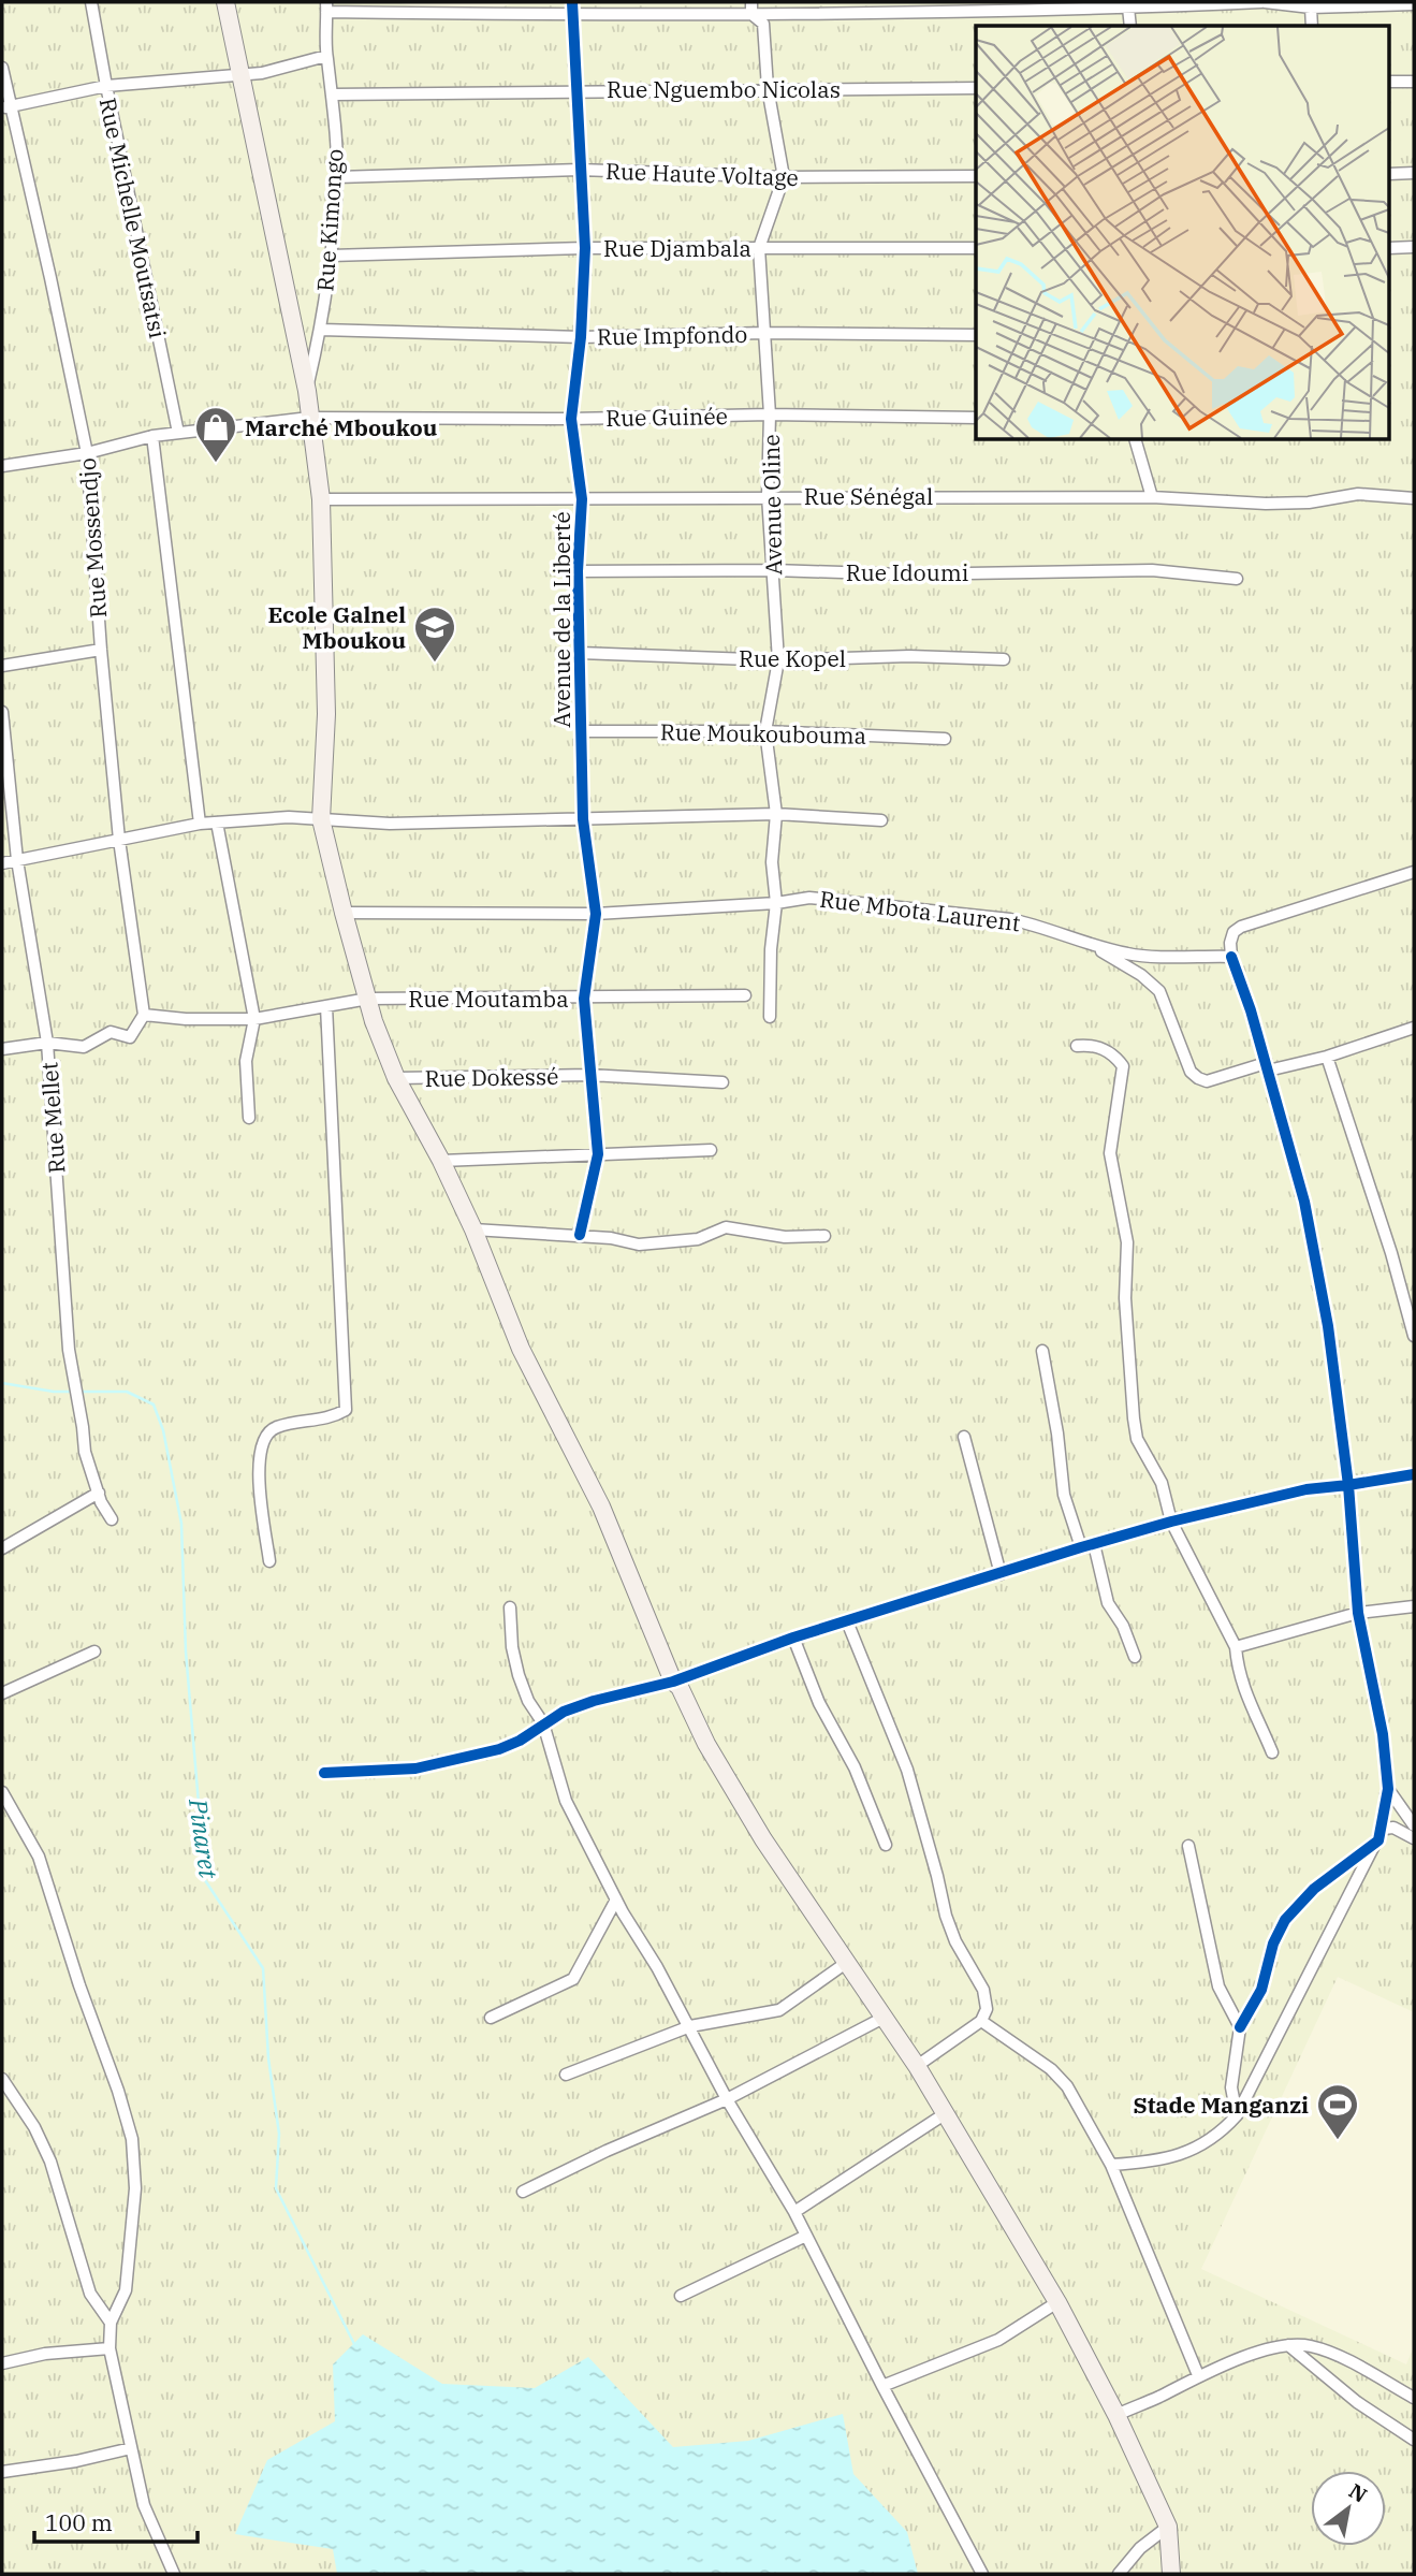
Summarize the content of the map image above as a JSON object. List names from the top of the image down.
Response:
{
  "streets": {
    "street": [
      "Rue Nguembo Nicolas",
      "Rue Haute Voltage",
      "Rue Michelle Moutsatsi",
      "Rue Kimongo",
      "Rue Djambala",
      "Rue Impfondo",
      "Rue Guinée",
      "Rue Sénégal",
      "Avenue Oline",
      "Rue Mossendjo",
      "Rue Idoumi",
      "Avenue de la Liberté",
      "Rue Kopel",
      "Rue Moukoubouma",
      "Rue Mbota Laurent",
      "Rue Moutamba",
      "Rue Dokessé",
      "Rue Mellet"
    ]
  },
  "crossings": [
    ["Rue Nguembo Nicolas", "Rue Kimongo"],
    ["Rue Nguembo Nicolas", "Avenue Oline"],
    ["Rue Nguembo Nicolas", "Avenue de la Liberté"],
    ["Rue Haute Voltage", "Rue Kimongo"],
    ["Rue Haute Voltage", "Avenue Oline"],
    ["Rue Haute Voltage", "Avenue de la Liberté"],
    ["Rue Michelle Moutsatsi", "Rue Guinée"],
    ["Rue Kimongo", "Rue Djambala"],
    ["Rue Kimongo", "Rue Impfondo"],
    ["Rue Djambala", "Avenue Oline"],
    ["Rue Djambala", "Avenue de la Liberté"],
    ["Rue Impfondo", "Avenue Oline"],
    ["Rue Impfondo", "Avenue de la Liberté"],
    ["Rue Guinée", "Avenue Oline"],
    ["Rue Guinée", "Rue Mossendjo"],
    ["Rue Guinée", "Avenue de la Liberté"],
    ["Rue Sénégal", "Avenue Oline"],
    ["Rue Sénégal", "Avenue de la Liberté"],
    ["Avenue Oline", "Rue Idoumi"],
    ["Avenue Oline", "Rue Kopel"],
    ["Avenue Oline", "Rue Moukoubouma"],
    ["Avenue Oline", "Rue Mbota Laurent"],
    ["Rue Mossendjo", "Rue Moutamba"],
    ["Rue Idoumi", "Avenue de la Liberté"],
    ["Avenue de la Liberté", "Rue Kopel"],
    ["Avenue de la Liberté", "Rue Moukoubouma"],
    ["Avenue de la Liberté", "Rue Mbota Laurent"],
    ["Avenue de la Liberté", "Rue Moutamba"],
    ["Avenue de la Liberté", "Rue Dokessé"]
  ],
  "water": ["Pinaret"],
  "places": {
    "shop": ["Marché Mboukou"],
    "school or university": ["Ecole Galnel Mboukou"],
    "sports": ["Stade Manganzi"]
  },
  "scale_bar": "100 m",
  "north": "top right"
}
